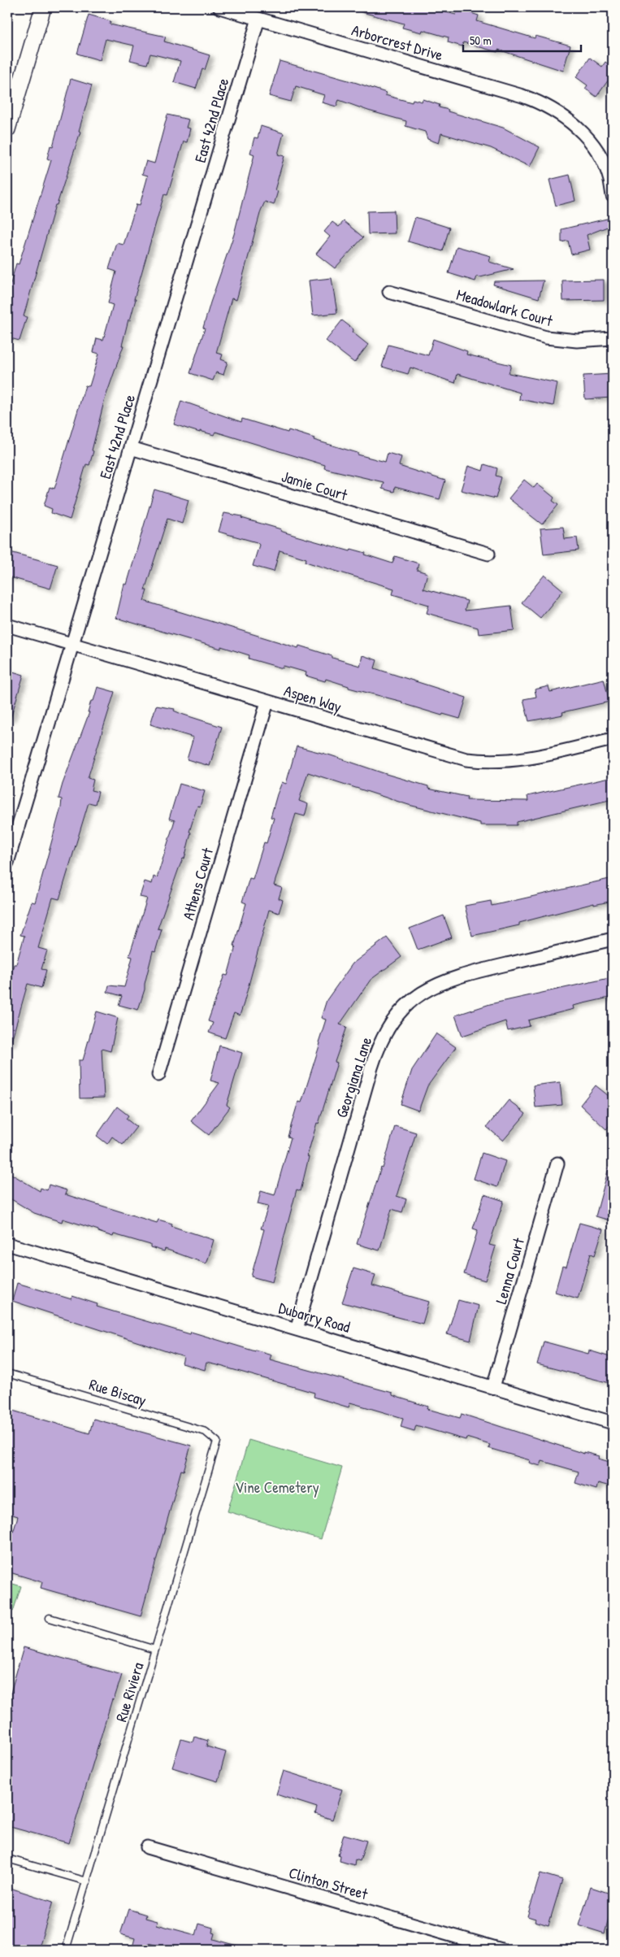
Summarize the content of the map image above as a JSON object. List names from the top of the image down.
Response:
{
  "streets": {
    "street": [
      "Arborcrest Drive",
      "East 42nd Place",
      "Meadowlark Court",
      "Jamie Court",
      "Aspen Way",
      "Athens Court",
      "Georgiana Lane",
      "Lenna Court",
      "Dubarry Road",
      "Clinton Street"
    ],
    "lane": ["Rue Biscay", "Rue Riviera"]
  },
  "crossings": [
    ["Arborcrest Drive", "East 42nd Place"],
    ["East 42nd Place", "Jamie Court"],
    ["East 42nd Place", "Aspen Way"],
    ["Aspen Way", "Athens Court"],
    ["Georgiana Lane", "Dubarry Road"],
    ["Lenna Court", "Dubarry Road"],
    ["Rue Biscay", "Rue Riviera"]
  ],
  "parks": ["Vine Cemetery"],
  "scale_bar": "50 m"
}
